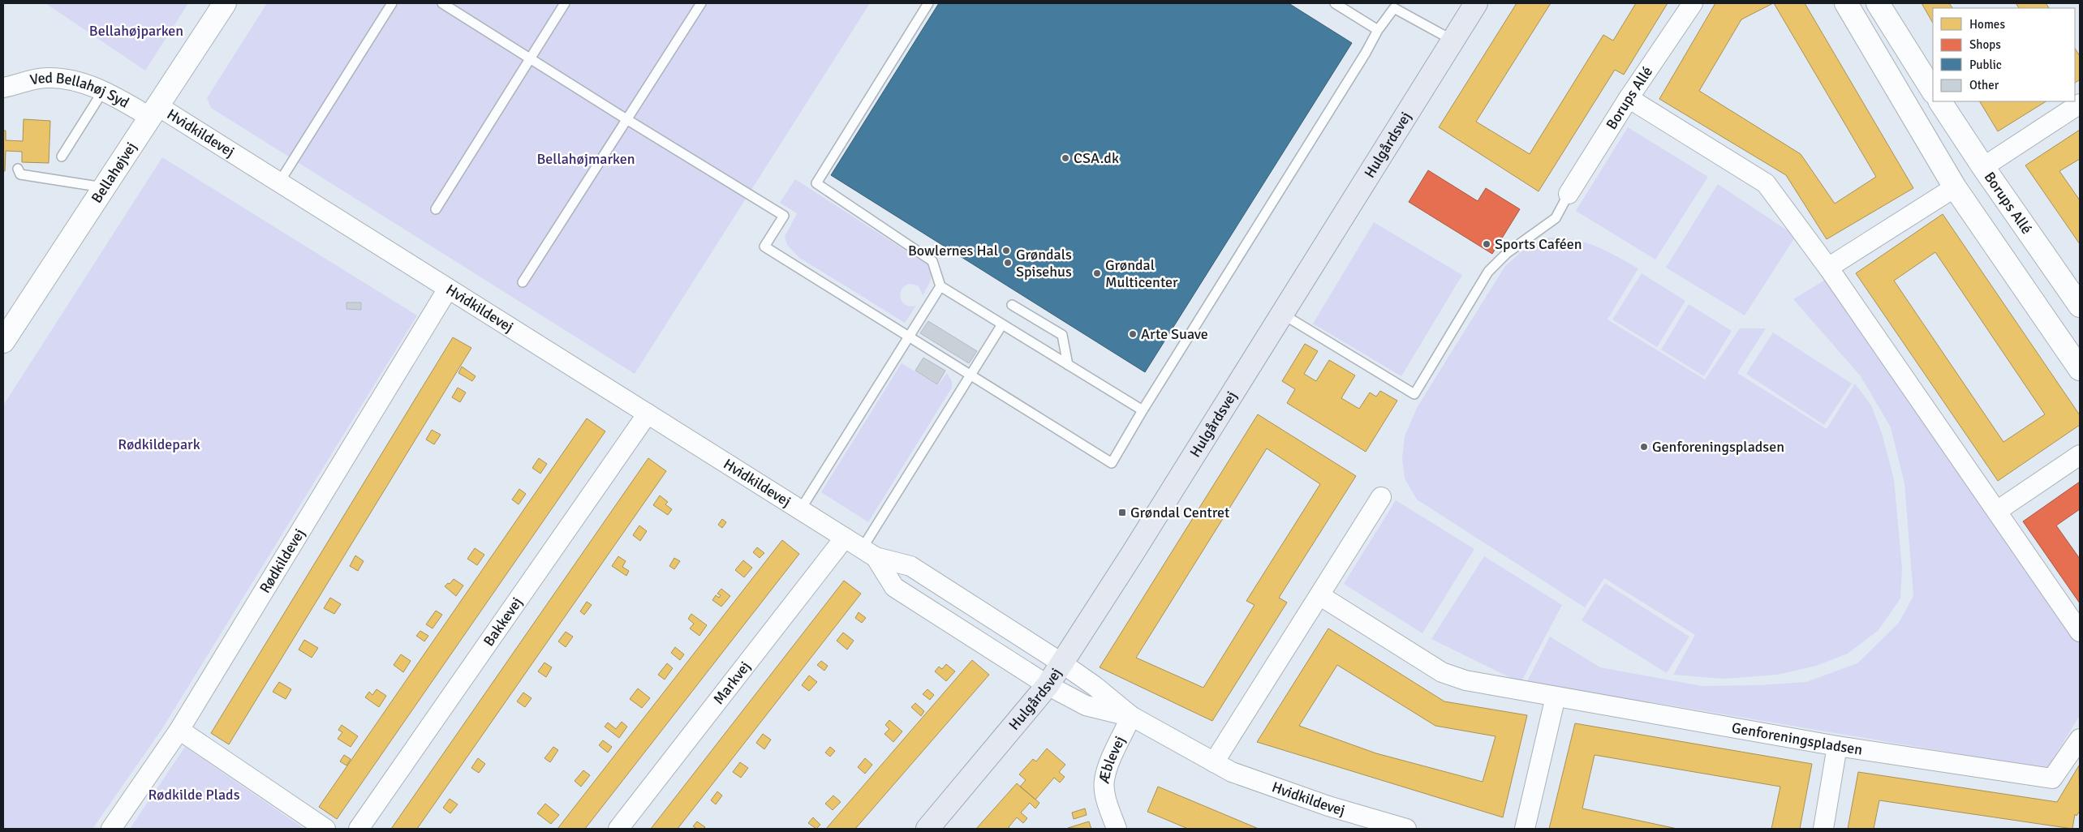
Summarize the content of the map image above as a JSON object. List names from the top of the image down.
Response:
{
  "streets": {
    "main road": ["Hulgårdsvej"],
    "street": [
      "Ved Bellahøj Syd",
      "Borups Allé",
      "Hvidkildevej",
      "Bellahøjvej",
      "Rødkildevej",
      "Bakkevej",
      "Markvej",
      "Genforeningspladsen",
      "Æblevej"
    ]
  },
  "crossings": [
    ["Ved Bellahøj Syd", "Hvidkildevej"],
    ["Ved Bellahøj Syd", "Bellahøjvej"],
    ["Hvidkildevej", "Hulgårdsvej"],
    ["Hvidkildevej", "Bellahøjvej"],
    ["Hvidkildevej", "Rødkildevej"],
    ["Hvidkildevej", "Bakkevej"],
    ["Hvidkildevej", "Markvej"],
    ["Hvidkildevej", "Æblevej"]
  ],
  "parks": [
    "Bellahøjparken",
    "Bellahøjmarken",
    "Rødkildepark",
    "Rødkilde Plads"
  ],
  "places": {
    "other": [
      "CSA.dk",
      "Sports Caféen",
      "Bowlernes Hal",
      "Grøndals Spisehus",
      "Grøndal Multicenter",
      "Arte Suave",
      "Genforeningspladsen"
    ],
    "transit": ["Grøndal Centret"]
  },
  "legend": [
    "Homes",
    "Shops",
    "Public",
    "Other"
  ]
}
